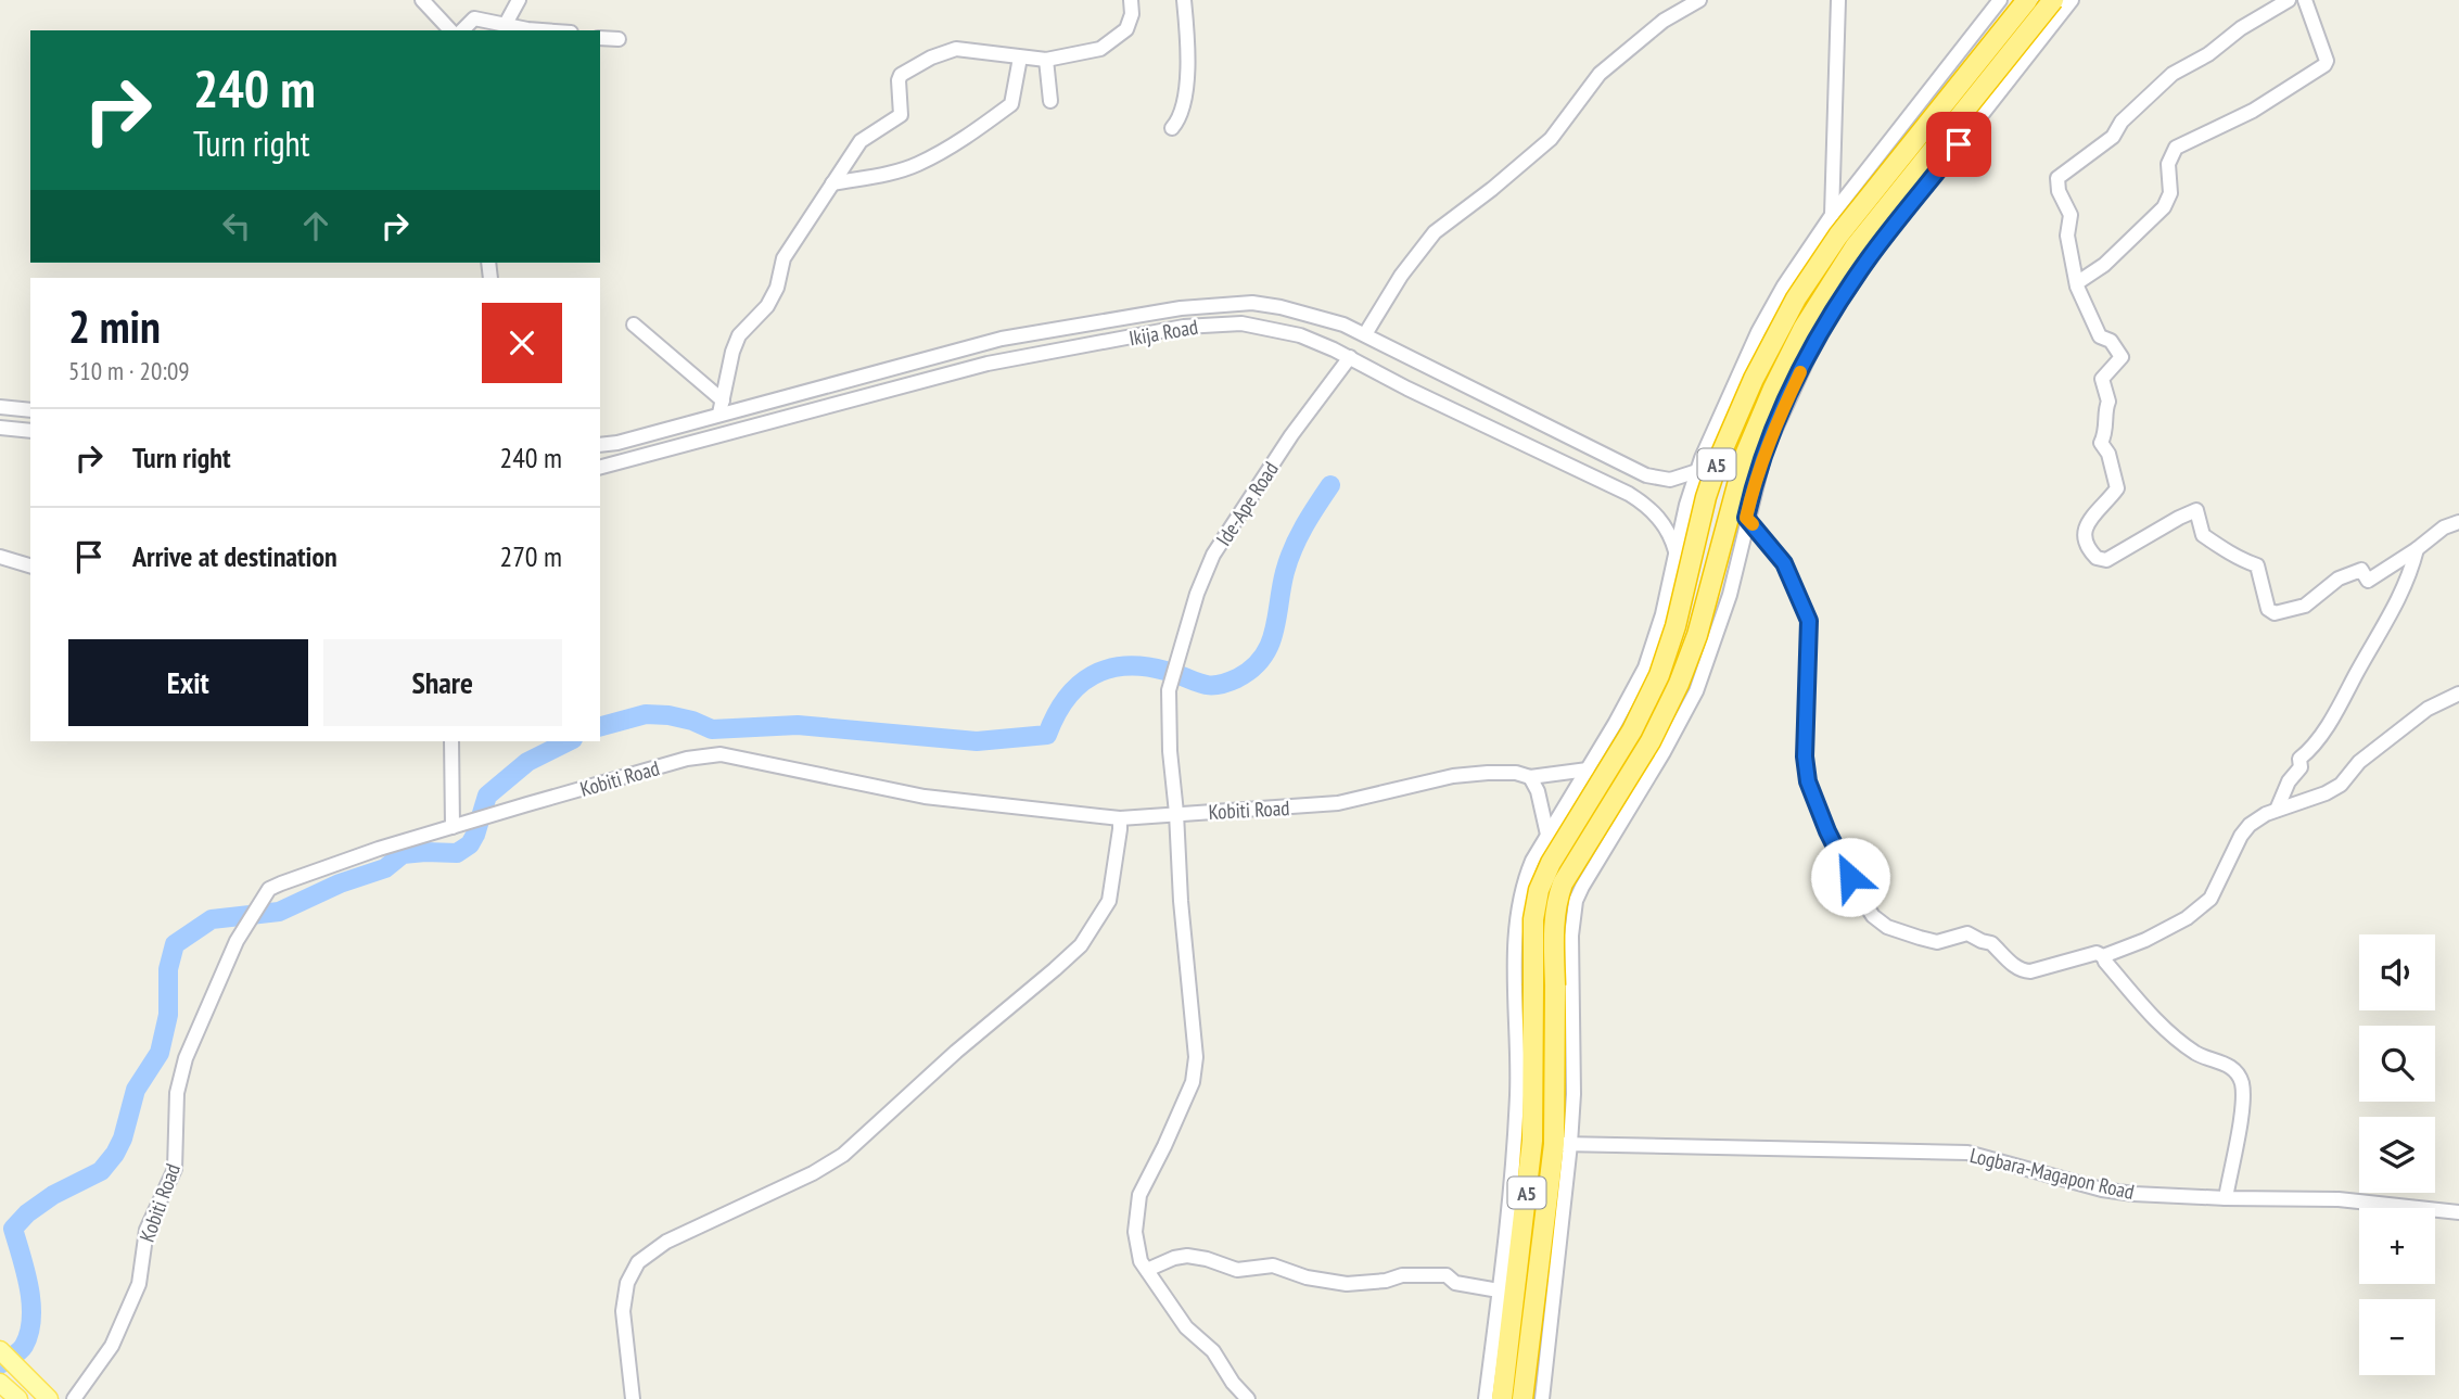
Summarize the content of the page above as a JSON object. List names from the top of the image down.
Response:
{
  "streets": {
    "highway": ["A5"],
    "street": [
      "Ikija Road",
      "Ide-Ape Road",
      "Kobiti Road",
      "Logbara-Magapon Road"
    ]
  },
  "crossings": [
    ["Ikija Road", "Ide-Ape Road"],
    ["A5", "Logbara-Magapon Road"],
    ["Ide-Ape Road", "Kobiti Road"]
  ],
  "page": {
    "turn": ["240 m", "Turn right"],
    "heading": ["2 min", "510 m · 20:09"],
    "list": [
      {
        "name": "Turn right",
        "value": "240 m"
      },
      {
        "name": "Arrive at destination",
        "value": "270 m"
      }
    ],
    "buttons": ["Exit", "Share"],
    "map_buttons": ["+", "−"]
  }
}
